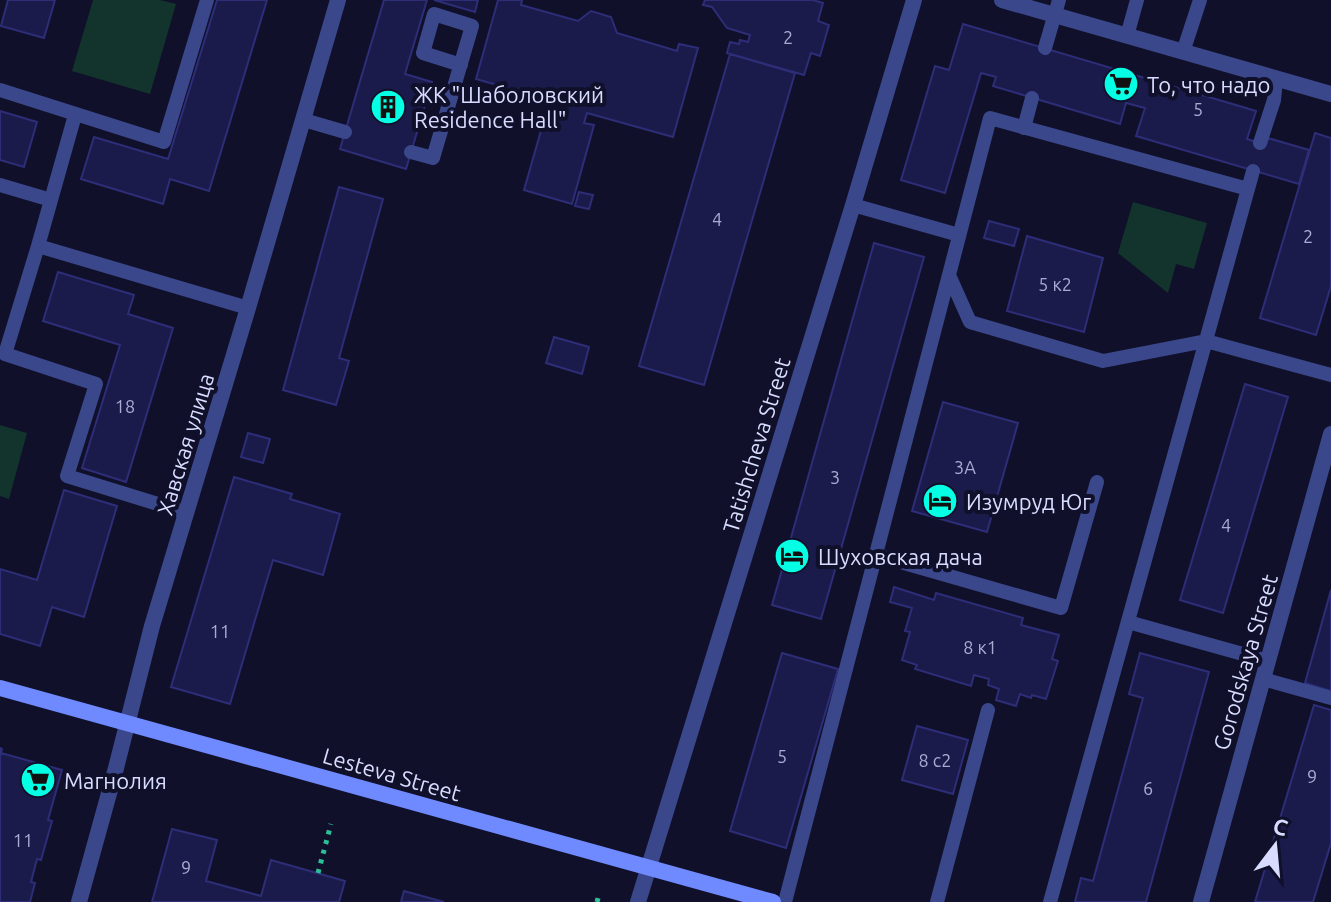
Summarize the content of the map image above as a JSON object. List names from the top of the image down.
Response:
{
  "streets": {
    "street": [
      "Хавская улица",
      "Tatishcheva Street",
      "Gorodskaya Street",
      "Lesteva Street"
    ]
  },
  "crossings": [
    ["Хавская улица", "Lesteva Street"],
    ["Tatishcheva Street", "Lesteva Street"]
  ],
  "places": {
    "supermarket": ["То, что надо", "Магнолия"],
    "building": ["ЖК \"Шаболовский Residence Hall\""],
    "hotel": ["Изумруд Юг", "Шуховская дача"]
  },
  "house_numbers": [
    "2",
    "5",
    "4",
    "2",
    "5 к2",
    "18",
    "3А",
    "3",
    "4",
    "11",
    "8 к1",
    "5",
    "8 с2",
    "9",
    "6",
    "11",
    "9"
  ],
  "north": "top"
}
